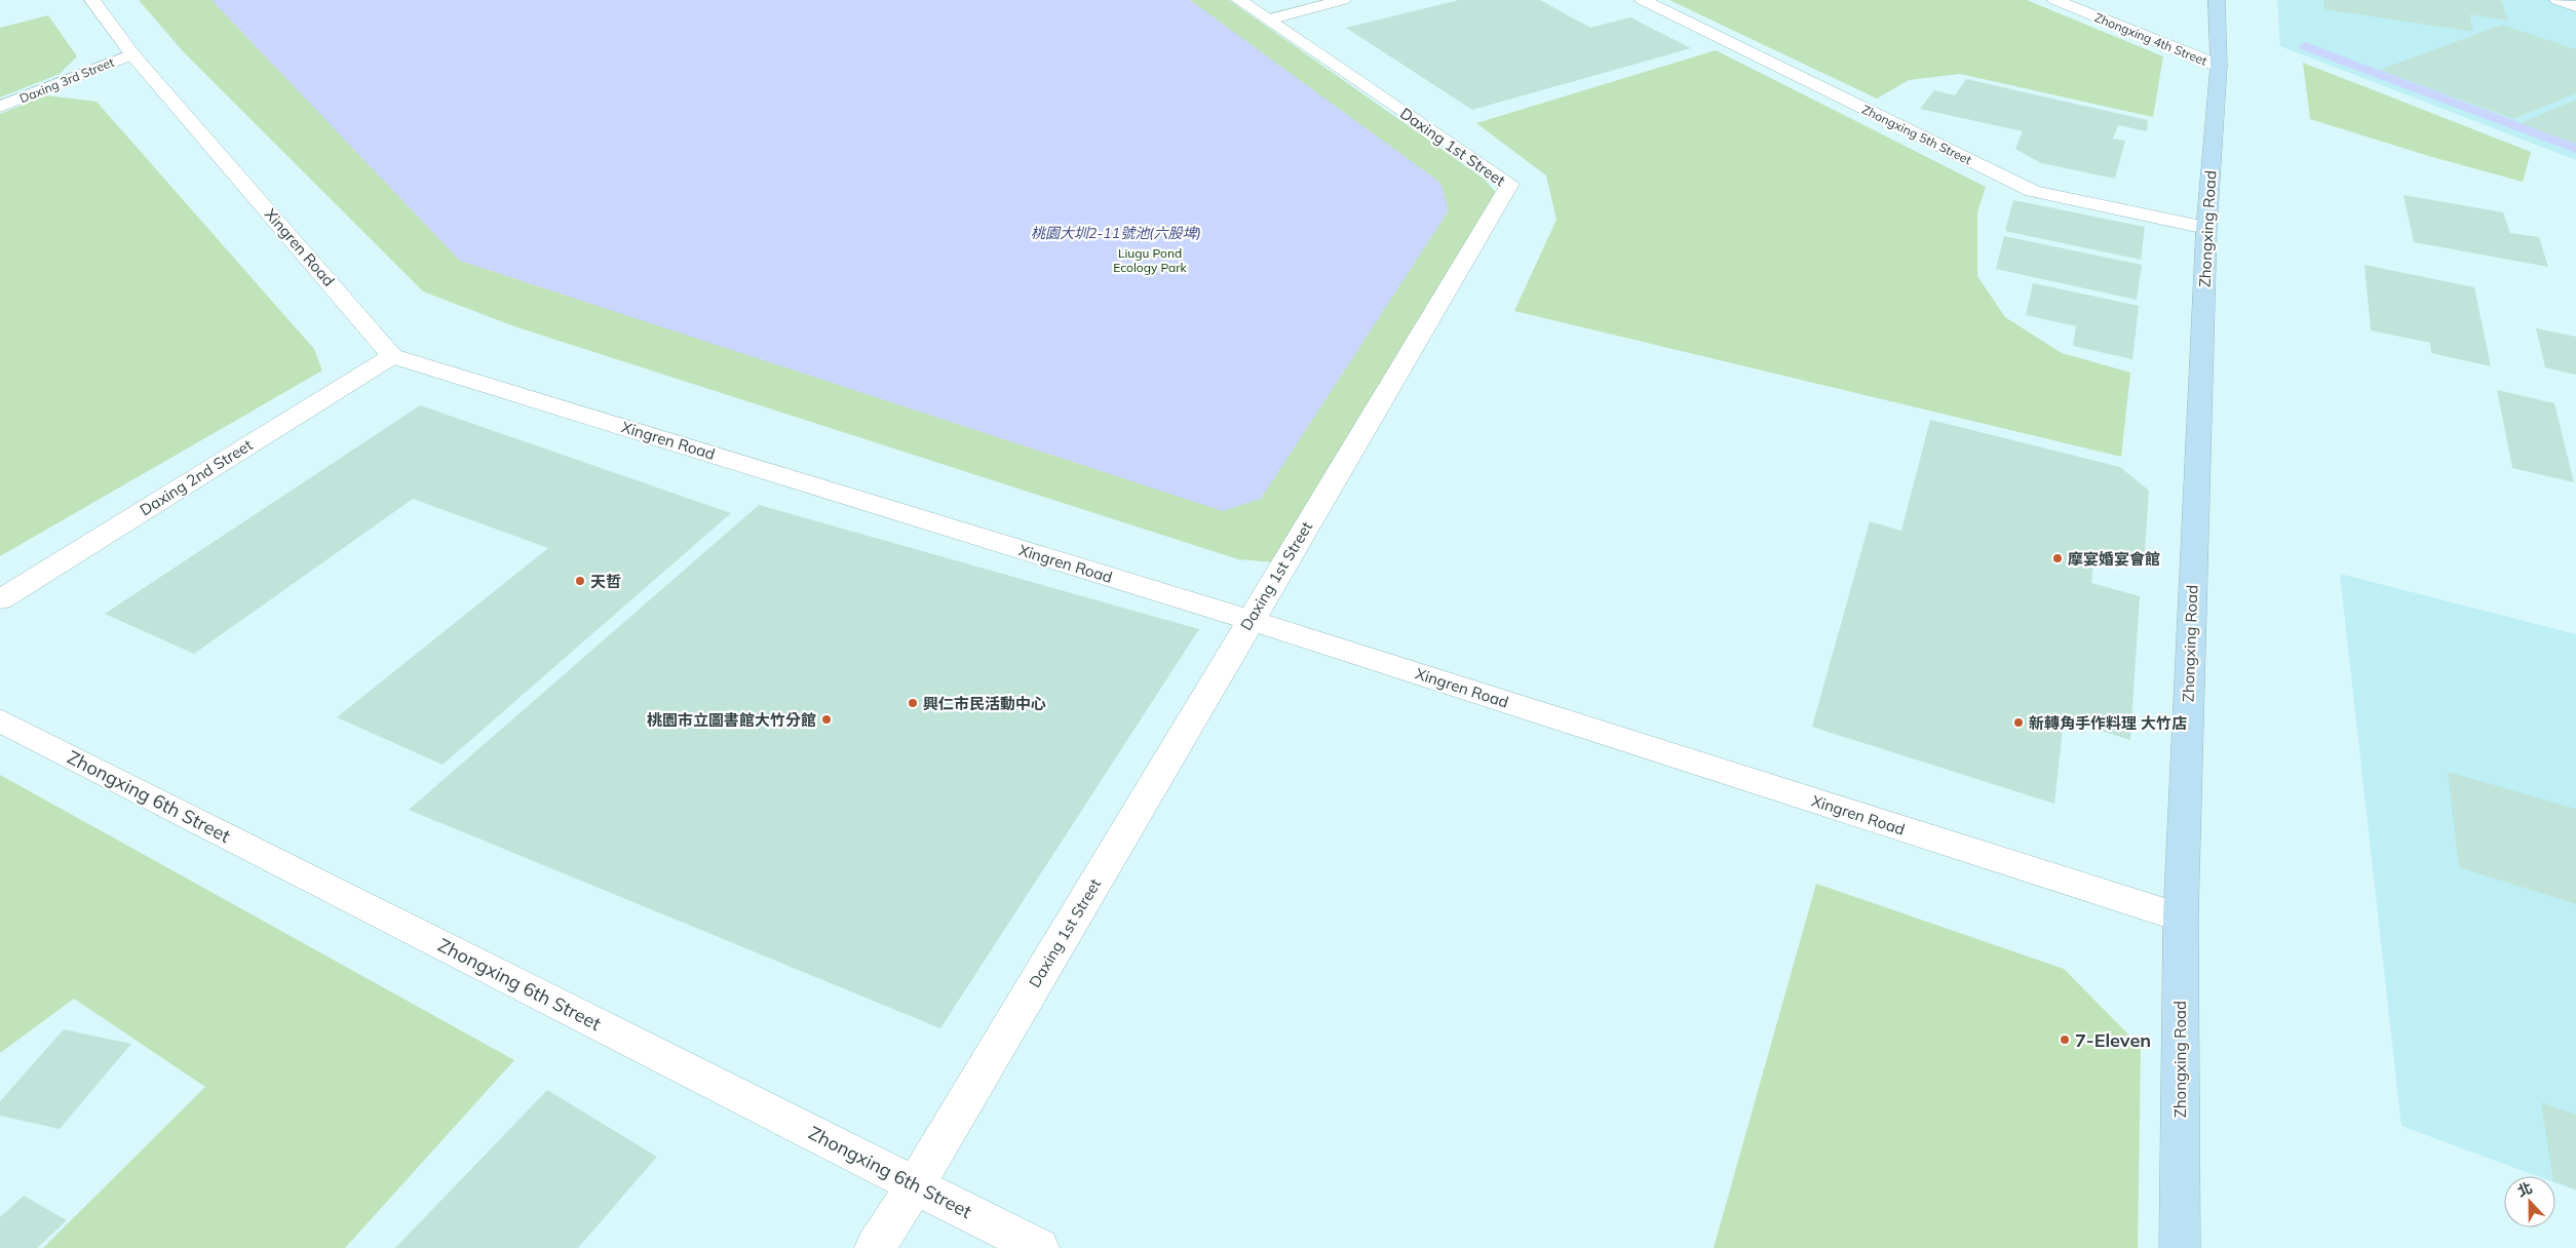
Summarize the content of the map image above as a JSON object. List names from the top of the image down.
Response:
{
  "streets": {
    "street": [
      "Zhongxing 4th Street",
      "Daxing 3rd Street",
      "Zhongxing 5th Street",
      "Daxing 1st Street",
      "Zhongxing Road",
      "Xingren Road",
      "Daxing 2nd Street",
      "Zhongxing 6th Street"
    ]
  },
  "crossings": [
    ["Zhongxing 4th Street", "Zhongxing Road"],
    ["Daxing 3rd Street", "Xingren Road"],
    ["Zhongxing 5th Street", "Zhongxing Road"],
    ["Daxing 1st Street", "Xingren Road"],
    ["Daxing 1st Street", "Zhongxing 6th Street"],
    ["Zhongxing Road", "Xingren Road"],
    ["Xingren Road", "Daxing 2nd Street"]
  ],
  "water": ["桃園大圳2-11號池(六股埤)"],
  "parks": ["Liugu Pond Ecology Park"],
  "places": [
    "摩宴婚宴會館",
    "天哲",
    "興仁市民活動中心",
    "桃園市立圖書館大竹分館",
    "新轉角手作料理 大竹店",
    "7-Eleven"
  ],
  "north": "top"
}
